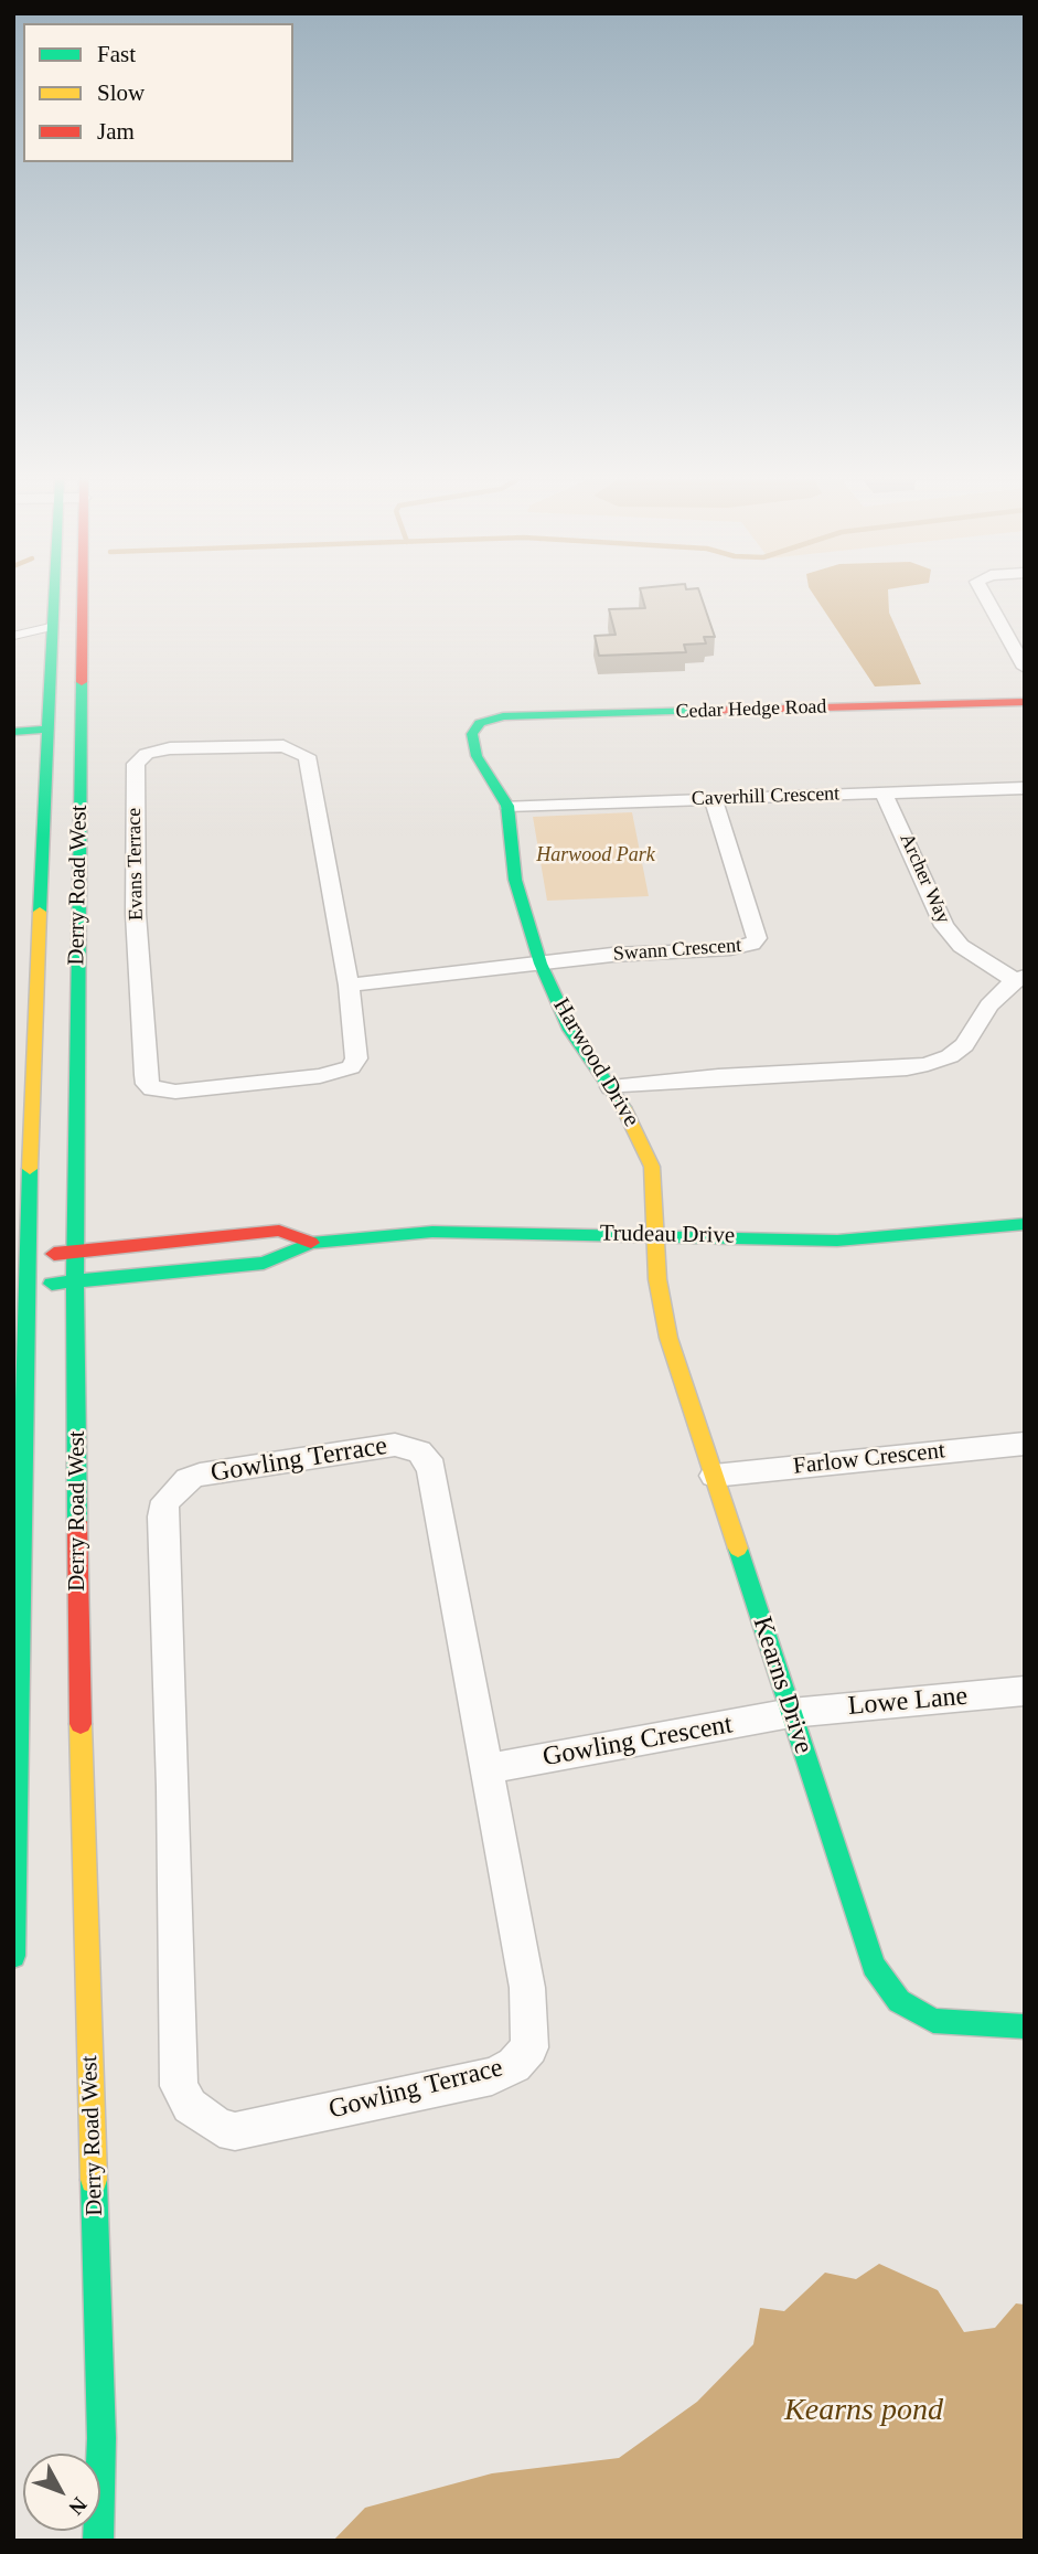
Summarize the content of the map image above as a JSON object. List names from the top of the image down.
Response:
{
  "streets": {
    "main road": [
      "Cedar Hedge Road",
      "Derry Road West",
      "Harwood Drive",
      "Trudeau Drive",
      "Kearns Drive"
    ],
    "street": [
      "Caverhill Crescent",
      "Evans Terrace",
      "Archer Way",
      "Swann Crescent",
      "Farlow Crescent",
      "Gowling Terrace",
      "Lowe Lane",
      "Gowling Crescent"
    ]
  },
  "crossings": [
    ["Cedar Hedge Road", "Harwood Drive"],
    ["Caverhill Crescent", "Archer Way"],
    ["Caverhill Crescent", "Swann Crescent"],
    ["Caverhill Crescent", "Harwood Drive"],
    ["Derry Road West", "Trudeau Drive"],
    ["Swann Crescent", "Harwood Drive"],
    ["Harwood Drive", "Trudeau Drive"],
    ["Harwood Drive", "Kearns Drive"],
    ["Trudeau Drive", "Kearns Drive"],
    ["Farlow Crescent", "Kearns Drive"],
    ["Gowling Terrace", "Gowling Crescent"],
    ["Kearns Drive", "Lowe Lane"],
    ["Kearns Drive", "Gowling Crescent"],
    ["Lowe Lane", "Gowling Crescent"]
  ],
  "water": ["Kearns pond"],
  "parks": ["Harwood Park"],
  "legend": ["Fast", "Slow", "Jam"],
  "north": "bottom right"
}
